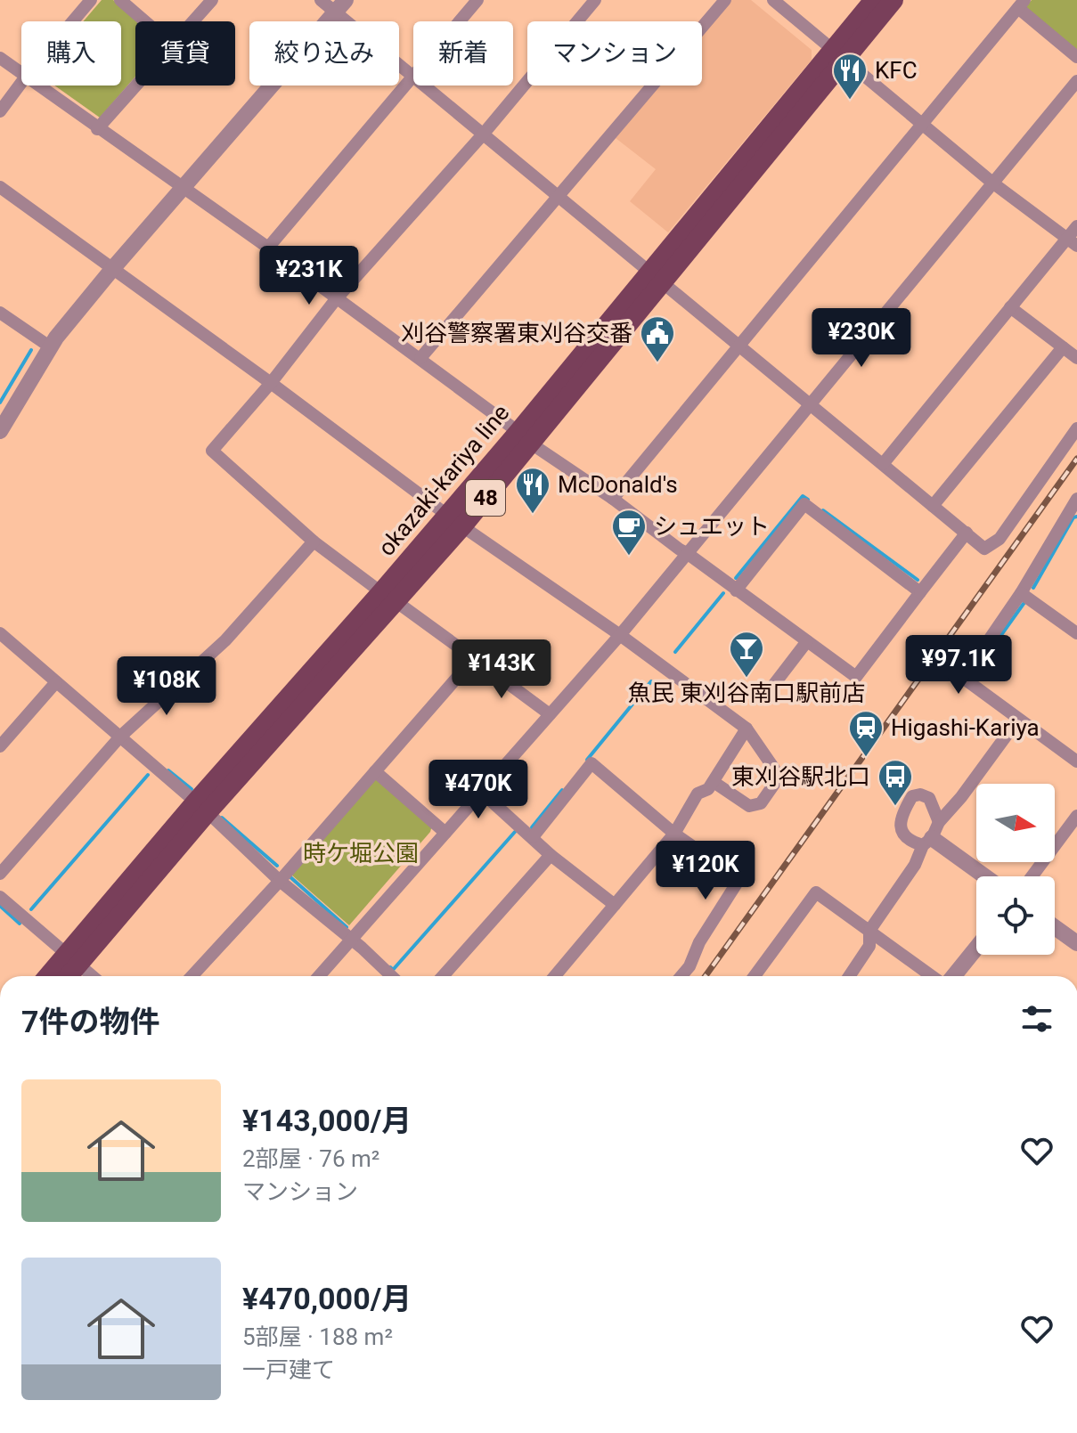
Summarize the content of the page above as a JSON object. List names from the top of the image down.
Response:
{
  "streets": {
    "main road": ["okazaki-kariya line", "48"]
  },
  "parks": ["時ケ堀公園"],
  "places": {
    "restaurant": ["KFC", "McDonald's"],
    "public building": ["刈谷警察署東刈谷交番"],
    "cafe": ["シュエット"],
    "bar": ["魚民 東刈谷南口駅前店"],
    "station": ["Higashi-Kariya"],
    "bus stop": ["東刈谷駅北口"]
  },
  "north": "right",
  "page": {
    "chip": [
      "購入",
      "賃貸",
      "絞り込み",
      "新着",
      "マンション"
    ],
    "price": [
      "¥231K",
      "¥230K",
      "¥97.1K",
      "¥143K",
      "¥108K",
      "¥470K",
      "¥120K"
    ],
    "heading": "7件の物件",
    "list": [
      {
        "name": "¥143,000/月",
        "note": "2部屋 · 76 m² · マンション"
      },
      {
        "name": "¥470,000/月",
        "note": "5部屋 · 188 m² · 一戸建て"
      }
    ]
  }
}
